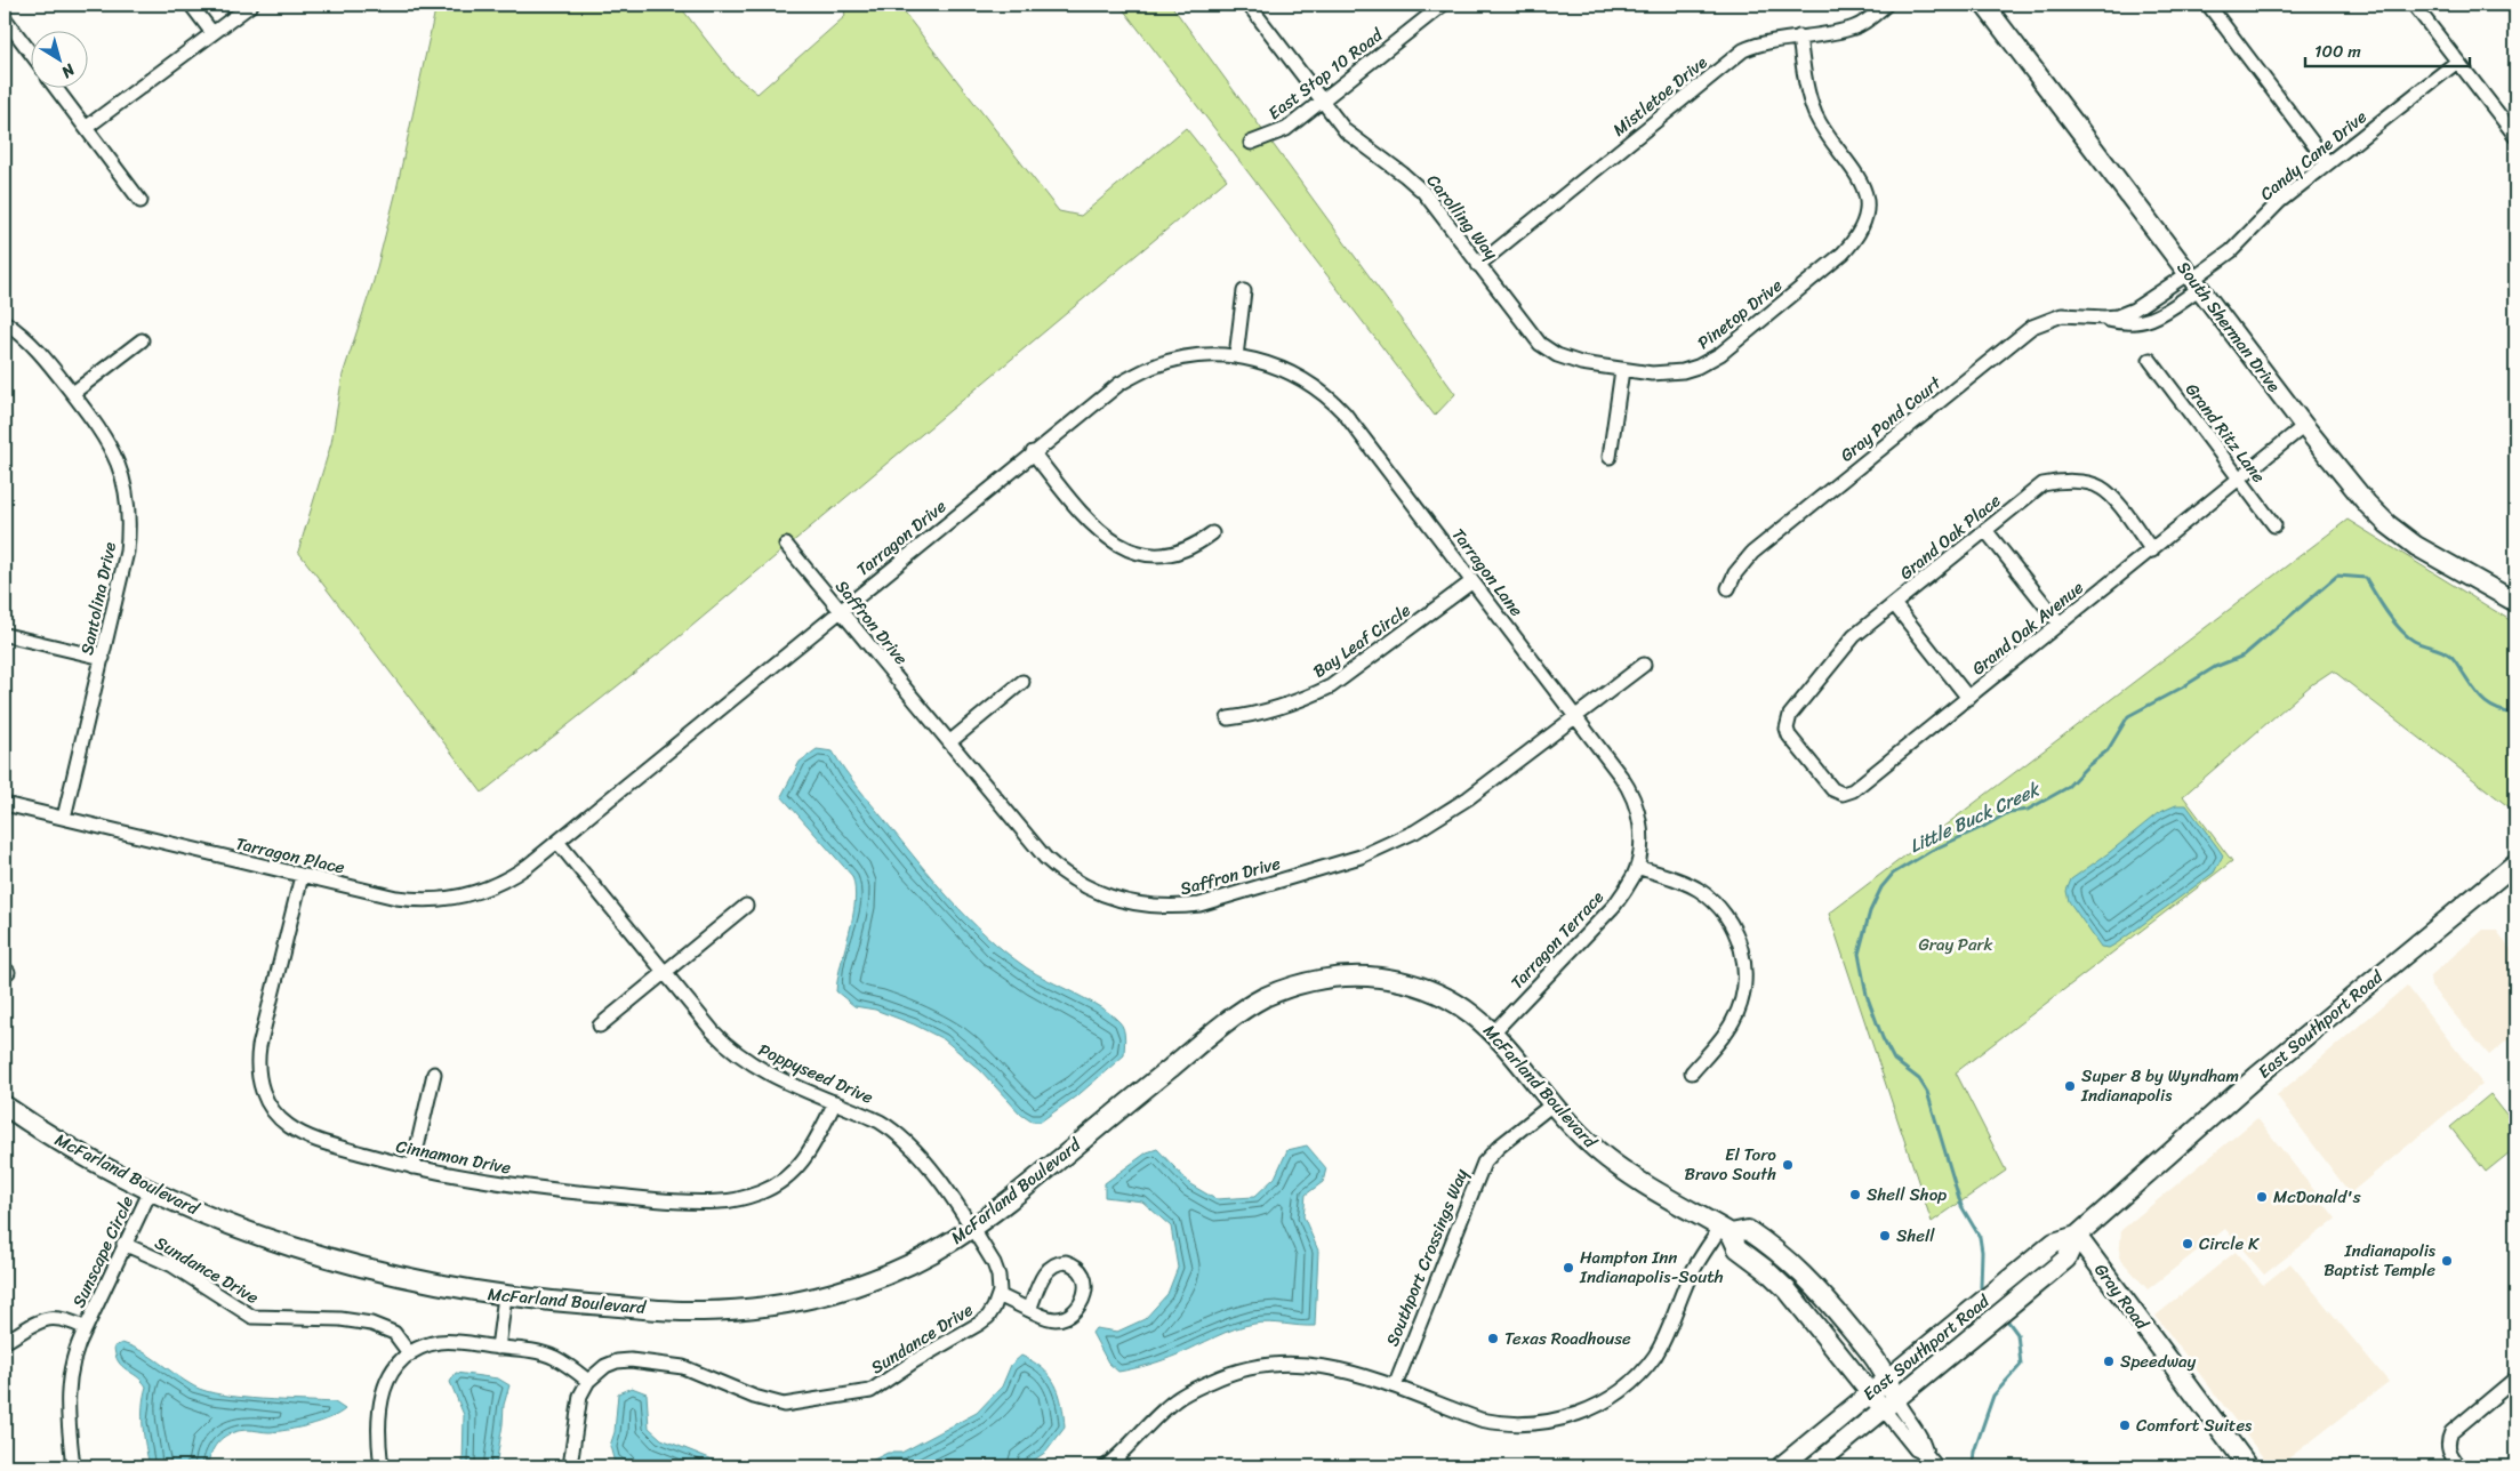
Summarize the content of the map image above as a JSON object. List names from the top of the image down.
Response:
{
  "streets": {
    "street": [
      "East Stop 10 Road",
      "Mistletoe Drive",
      "Candy Cane Drive",
      "Carolling Way",
      "Pinetop Drive",
      "South Sherman Drive",
      "Gray Pond Court",
      "Grand Ritz Lane",
      "Grand Oak Place",
      "Tarragon Drive",
      "Tarragon Lane",
      "Santolina Drive",
      "Saffron Drive",
      "Grand Oak Avenue",
      "Bay Leaf Circle",
      "Tarragon Place",
      "Tarragon Terrace",
      "East Southport Road",
      "Poppyseed Drive",
      "McFarland Boulevard",
      "Cinnamon Drive",
      "Sunscape Circle",
      "Southport Crossings Way",
      "Sundance Drive",
      "Gray Road"
    ]
  },
  "crossings": [
    ["East Stop 10 Road", "Carolling Way"],
    ["Mistletoe Drive", "Carolling Way"],
    ["Mistletoe Drive", "Pinetop Drive"],
    ["Candy Cane Drive", "South Sherman Drive"],
    ["Candy Cane Drive", "Gray Pond Court"],
    ["Carolling Way", "Pinetop Drive"],
    ["South Sherman Drive", "Gray Pond Court"],
    ["South Sherman Drive", "Grand Oak Avenue"],
    ["Grand Ritz Lane", "Grand Oak Avenue"],
    ["Grand Oak Place", "Grand Oak Avenue"],
    ["Tarragon Drive", "Tarragon Lane"],
    ["Tarragon Drive", "Saffron Drive"],
    ["Tarragon Drive", "Tarragon Place"],
    ["Tarragon Drive", "Poppyseed Drive"],
    ["Tarragon Lane", "Saffron Drive"],
    ["Tarragon Lane", "Bay Leaf Circle"],
    ["Tarragon Lane", "Tarragon Terrace"],
    ["Santolina Drive", "Tarragon Place"],
    ["Tarragon Place", "Poppyseed Drive"],
    ["Tarragon Place", "Cinnamon Drive"],
    ["Tarragon Terrace", "McFarland Boulevard"],
    ["East Southport Road", "McFarland Boulevard"],
    ["East Southport Road", "Gray Road"],
    ["Poppyseed Drive", "McFarland Boulevard"],
    ["Poppyseed Drive", "Cinnamon Drive"],
    ["McFarland Boulevard", "Sunscape Circle"],
    ["McFarland Boulevard", "Southport Crossings Way"],
    ["Sunscape Circle", "Sundance Drive"]
  ],
  "water": ["Little Buck Creek"],
  "parks": ["Gray Park"],
  "places": [
    "Super 8 by Wyndham Indianapolis",
    "El Toro Bravo South",
    "Shell Shop",
    "McDonald's",
    "Shell",
    "Circle K",
    "Indianapolis Baptist Temple",
    "Hampton Inn Indianapolis-South",
    "Texas Roadhouse",
    "Speedway",
    "Comfort Suites"
  ],
  "scale_bar": "100 m",
  "north": "bottom right"
}
